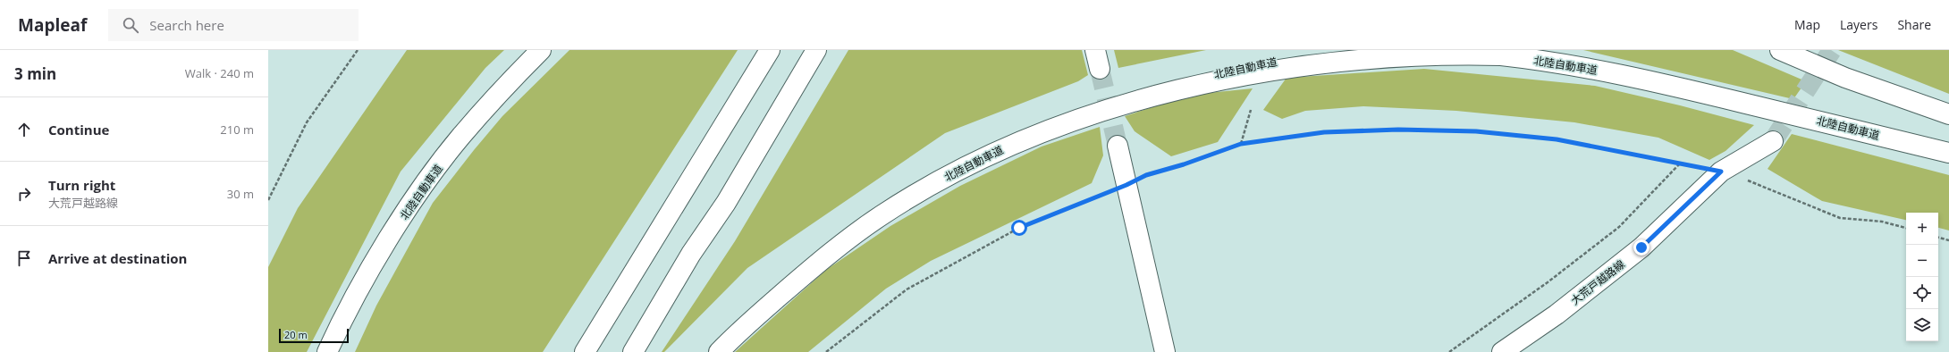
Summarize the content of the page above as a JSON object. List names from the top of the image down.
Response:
{
  "streets": {
    "main road": ["北陸自動車道", "大荒戸越路線"]
  },
  "scale_bar": "20 m",
  "page": {
    "header": "Mapleaf",
    "search": "Search here",
    "nav": ["Map", "Layers", "Share"],
    "heading": ["3 min", "Walk · 240 m"],
    "list": [
      ["Continue", "210 m"],
      ["Turn right", "大荒戸越路線", "30 m"],
      "Arrive at destination"
    ],
    "map_buttons": ["+", "−"],
    "scale": "20 m"
  }
}
